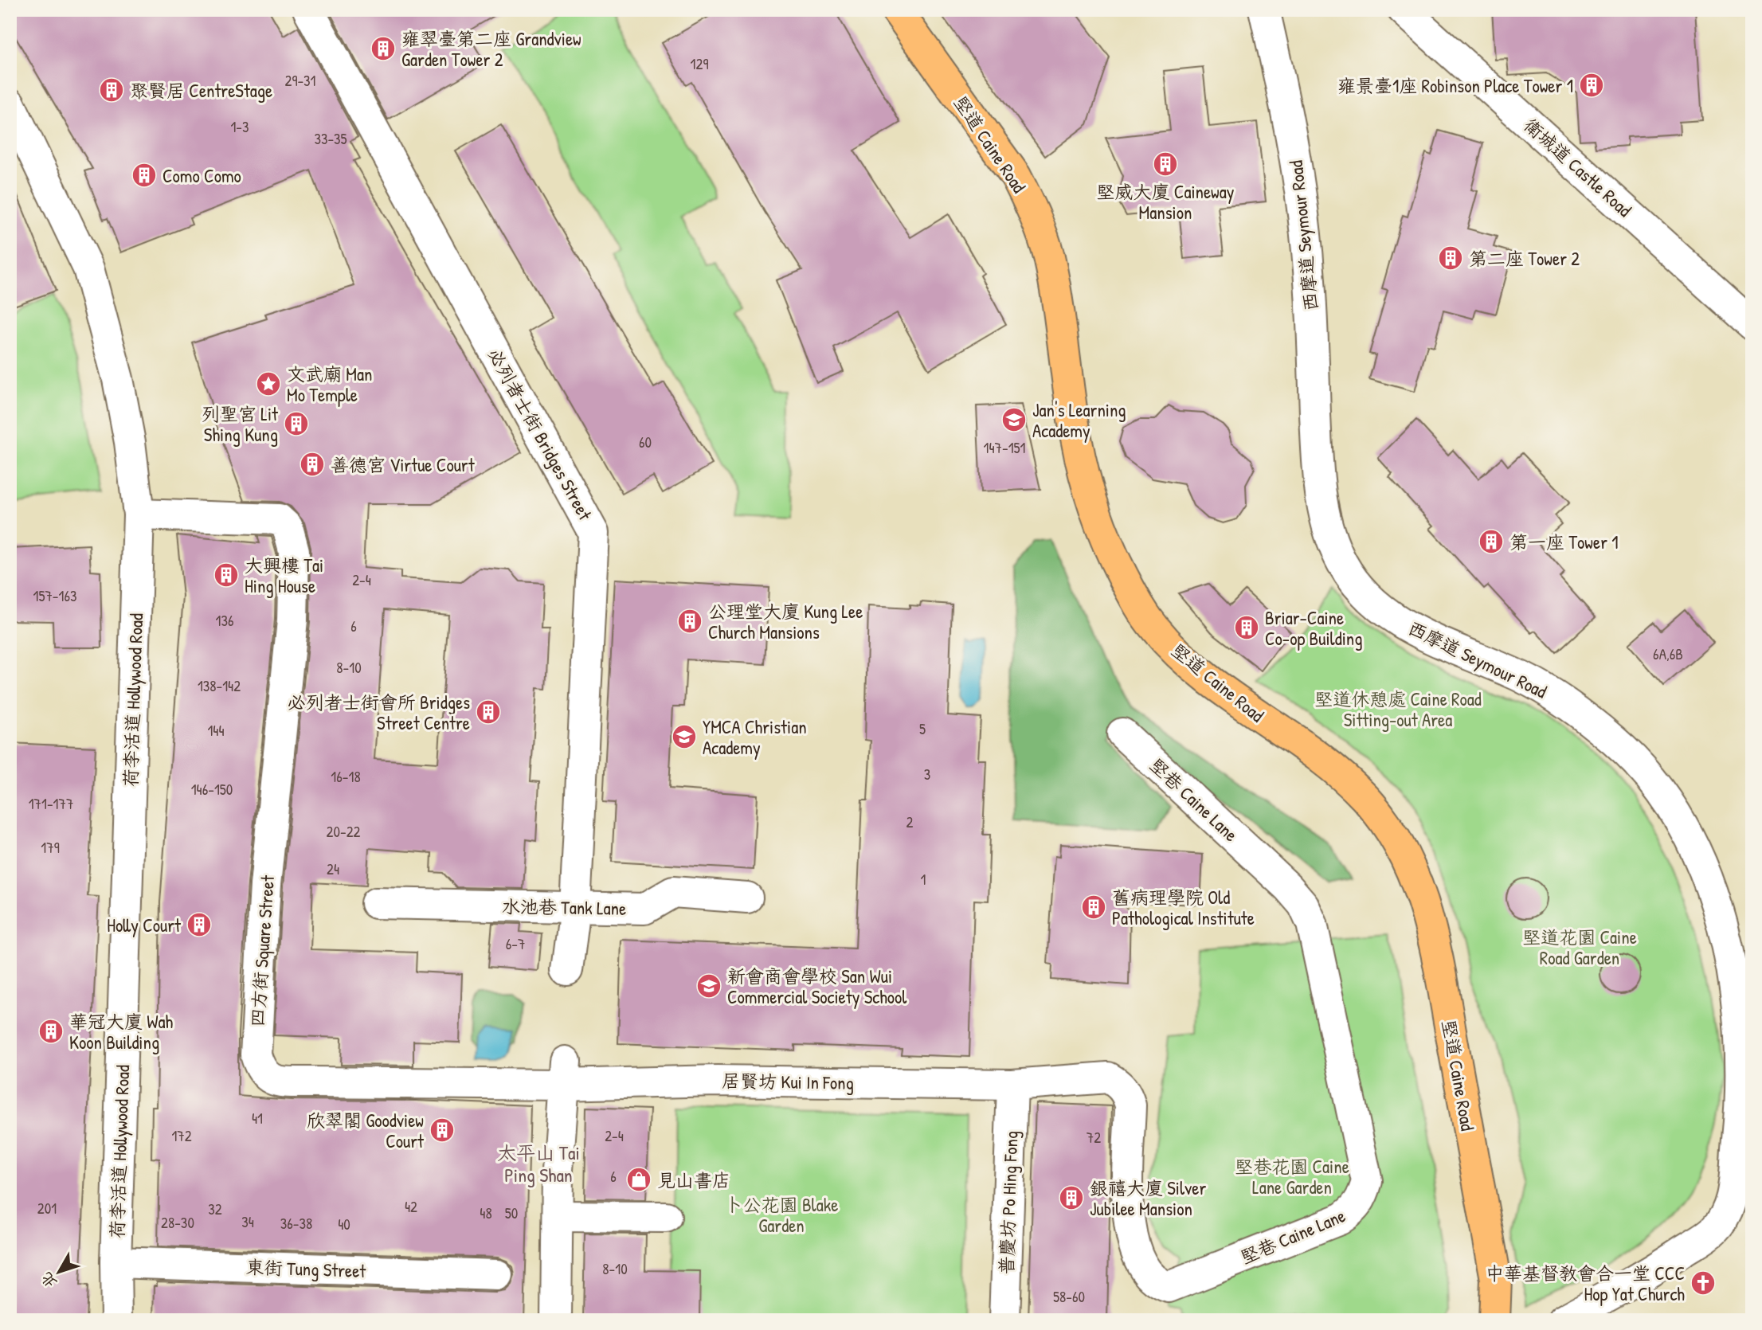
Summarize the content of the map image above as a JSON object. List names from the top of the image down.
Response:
{
  "streets": {
    "main road": ["堅道 Caine Road"],
    "street": [
      "衛城道 Castle Road",
      "西摩道 Seymour Road",
      "必列者士街 Bridges Street",
      "荷李活道 Hollywood Road",
      "堅巷 Caine Lane",
      "水池巷 Tank Lane",
      "四方街 Square Street",
      "居賢坊 Kui In Fong",
      "普慶坊 Po Hing Fong",
      "東街 Tung Street"
    ]
  },
  "crossings": [
    ["必列者士街 Bridges Street", "水池巷 Tank Lane"],
    ["荷李活道 Hollywood Road", "四方街 Square Street"],
    ["荷李活道 Hollywood Road", "東街 Tung Street"],
    ["堅巷 Caine Lane", "居賢坊 Kui In Fong"],
    ["堅巷 Caine Lane", "普慶坊 Po Hing Fong"],
    ["四方街 Square Street", "居賢坊 Kui In Fong"],
    ["居賢坊 Kui In Fong", "普慶坊 Po Hing Fong"]
  ],
  "districts": ["太平山 Tai Ping Shan"],
  "parks": [
    "堅道休憩處 Caine Road Sitting-out Area",
    "堅道花園 Caine Road Garden",
    "堅巷花園 Caine Lane Garden",
    "卜公花園 Blake Garden"
  ],
  "places": {
    "building": [
      "雍翠臺第二座 Grandview Garden Tower 2",
      "雍景臺1座 Robinson Place Tower 1",
      "聚賢居 CentreStage",
      "堅威大廈 Caineway Mansion",
      "Como Como",
      "第二座 Tower 2",
      "列聖宮 Lit Shing Kung",
      "善德宮 Virtue Court",
      "第一座 Tower 1",
      "大興樓 Tai Hing House",
      "公理堂大廈 Kung Lee Church Mansions",
      "Briar-Caine Co-op Building",
      "必列者士街會所 Bridges Street Centre",
      "舊病理學院 Old Pathological Institute",
      "Holly Court",
      "華冠大廈 Wah Koon Building",
      "欣翠閣 Goodview Court",
      "銀禧大廈 Silver Jubilee Mansion"
    ],
    "place": ["文武廟 Man Mo Temple"],
    "school or university": ["Jan's Learning Academy", "YMCA Christian Academy", "新會商會學校 San Wui Commercial Society School"],
    "shop": ["見山書店"],
    "church": ["中華基督教會合一堂 CCC Hop Yat Church"]
  },
  "house_numbers": [
    "129",
    "29-31",
    "1-3",
    "33-35",
    "60",
    "147-151",
    "2-4",
    "157-163",
    "136",
    "6",
    "6A,6B",
    "8-10",
    "138-142",
    "5",
    "144",
    "3",
    "16-18",
    "146-150",
    "171-177",
    "2",
    "20-22",
    "179",
    "24",
    "1",
    "6-7",
    "41",
    "172",
    "2-4",
    "72",
    "6",
    "42",
    "201",
    "32",
    "48",
    "50",
    "34",
    "28-30",
    "36-38",
    "40",
    "8-10",
    "58-60"
  ],
  "north": "bottom left"
}
